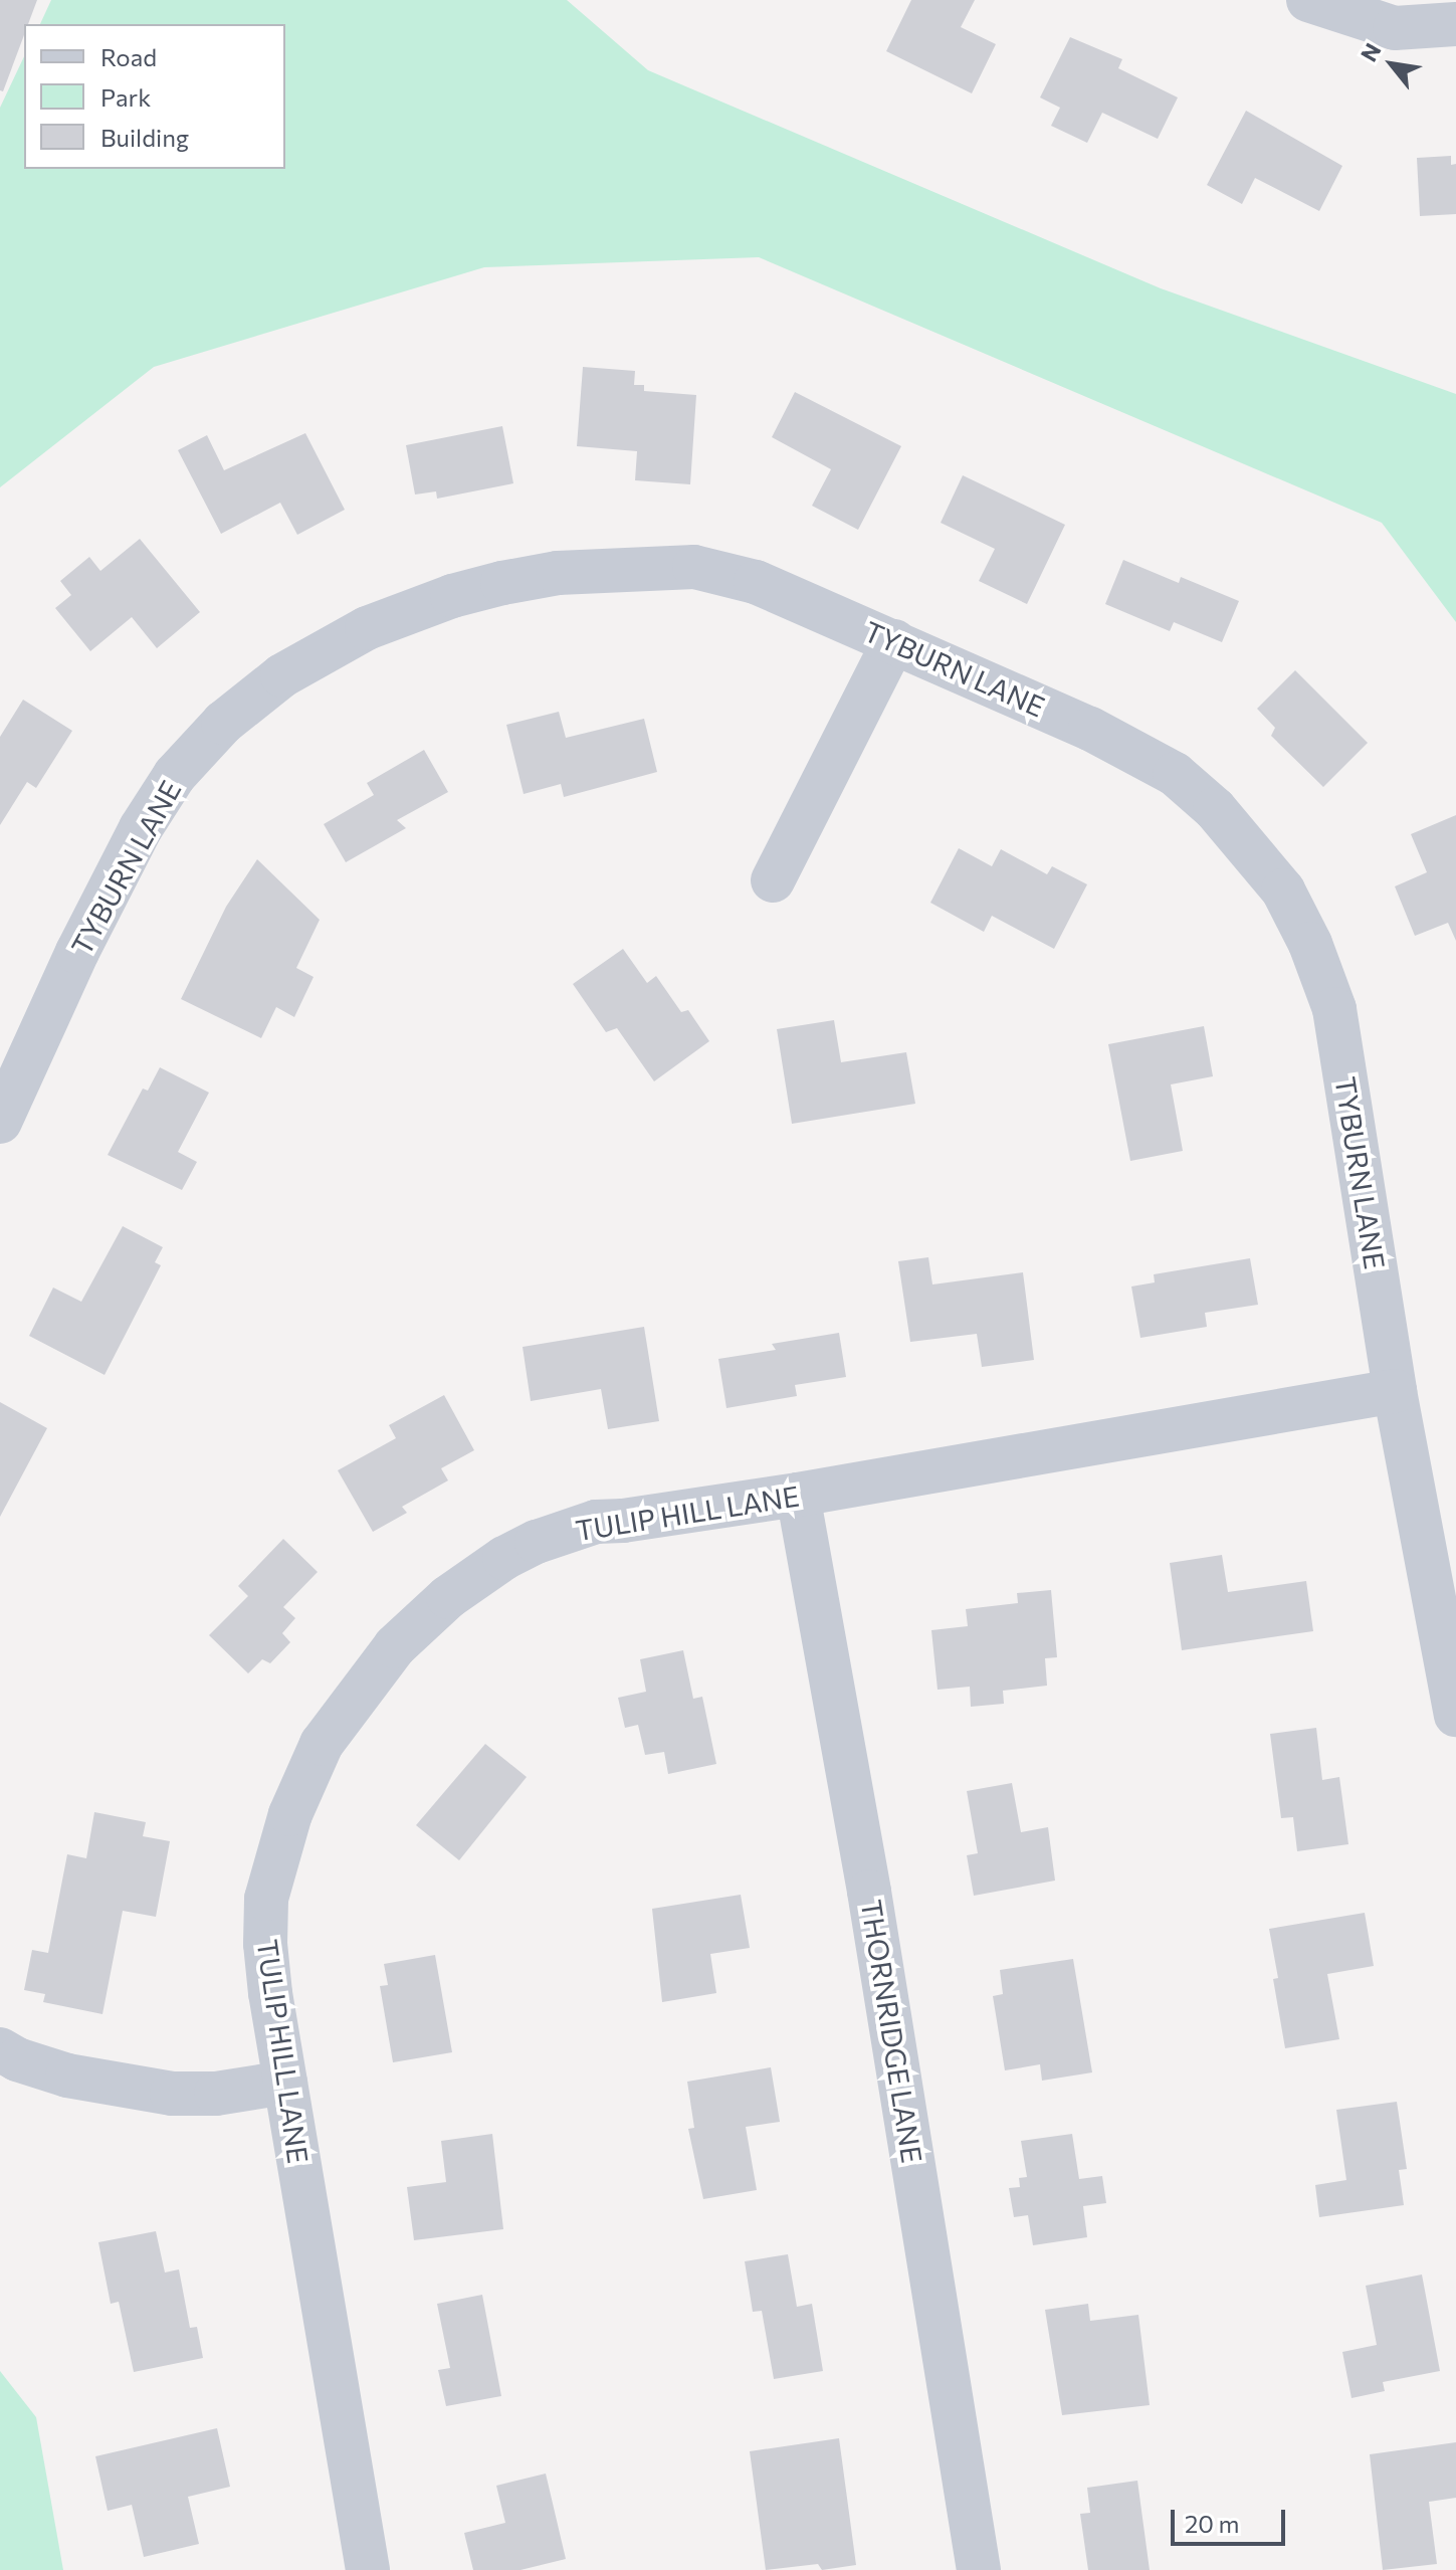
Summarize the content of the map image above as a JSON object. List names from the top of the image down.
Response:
{
  "streets": {
    "street": ["TYBURN LANE", "TULIP HILL LANE", "THORNRIDGE LANE"]
  },
  "crossings": [
    ["TYBURN LANE", "TULIP HILL LANE"],
    ["TULIP HILL LANE", "THORNRIDGE LANE"]
  ],
  "legend": ["Road", "Park", "Building"],
  "scale_bar": "20 m",
  "north": "top left"
}
